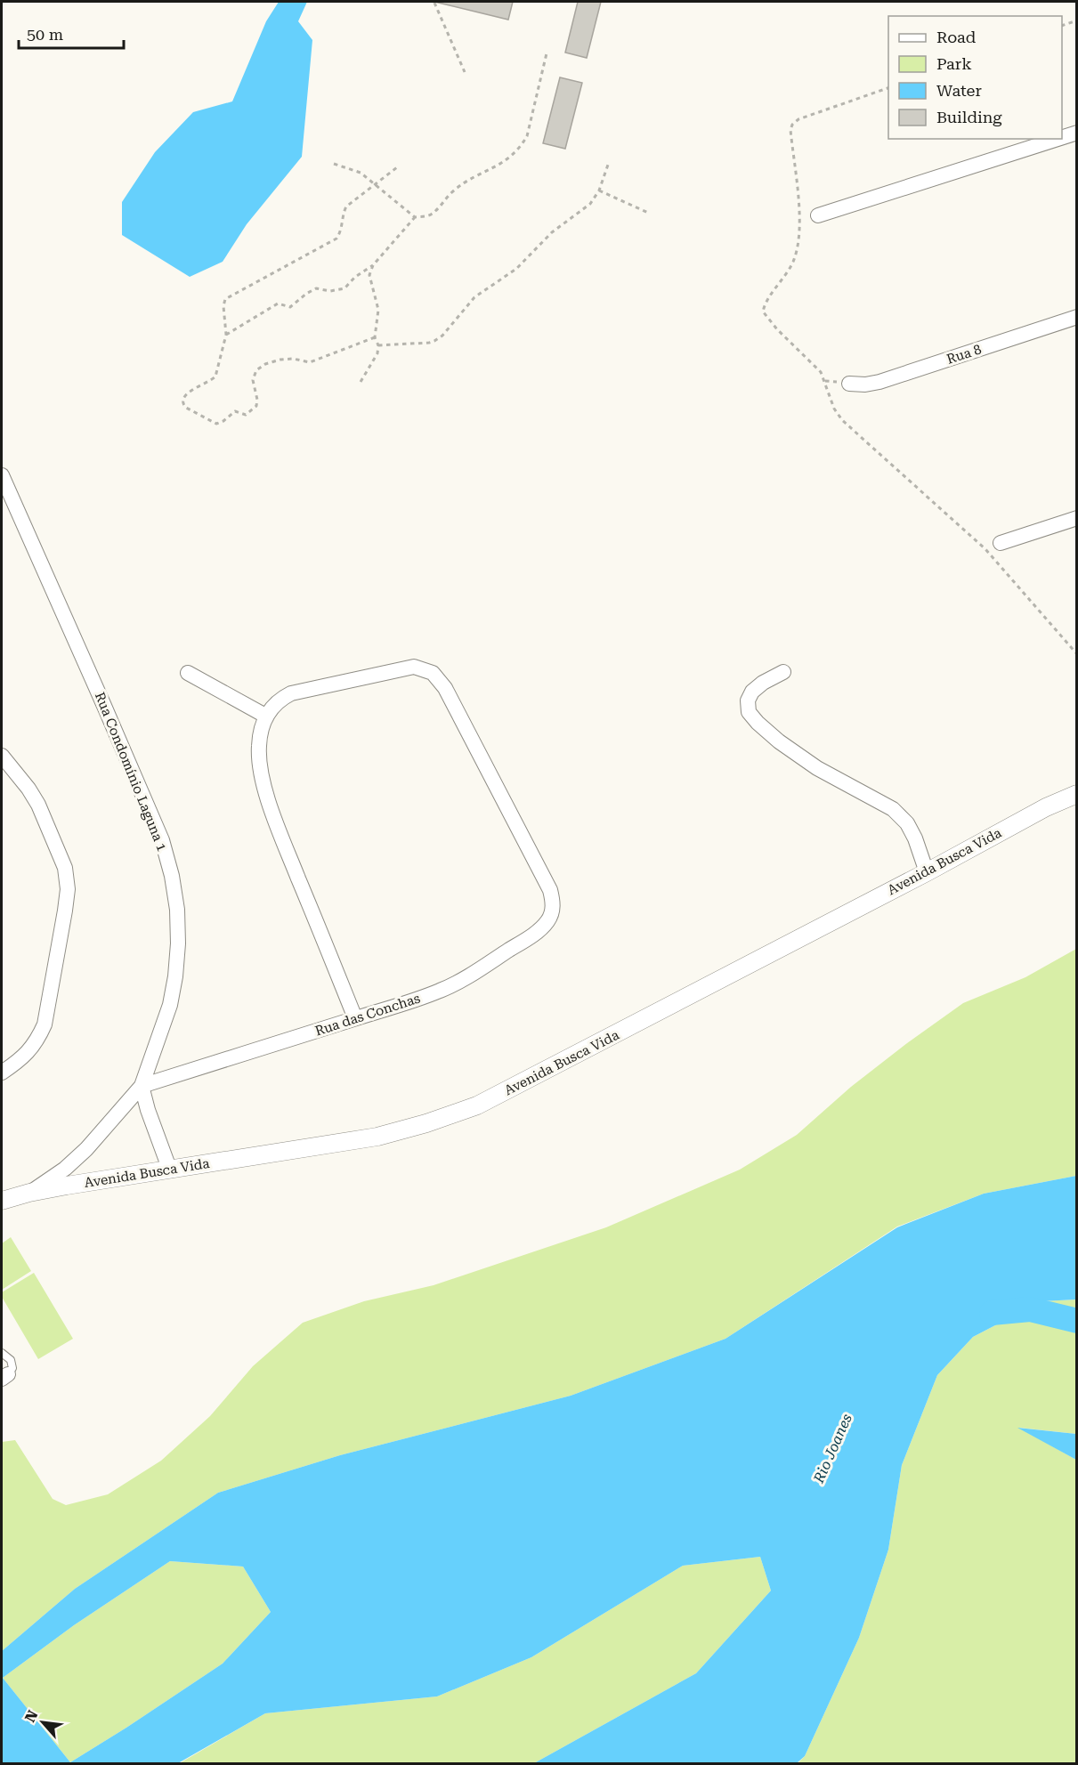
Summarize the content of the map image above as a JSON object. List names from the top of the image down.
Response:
{
  "streets": {
    "street": [
      "Rua 8",
      "Rua Condomínio Laguna 1",
      "Avenida Busca Vida",
      "Rua das Conchas"
    ]
  },
  "crossings": [
    ["Rua Condomínio Laguna 1", "Avenida Busca Vida"],
    ["Rua Condomínio Laguna 1", "Rua das Conchas"]
  ],
  "water": ["Rio Joanes"],
  "legend": [
    "Road",
    "Park",
    "Water",
    "Building"
  ],
  "scale_bar": "50 m",
  "north": "top left"
}
